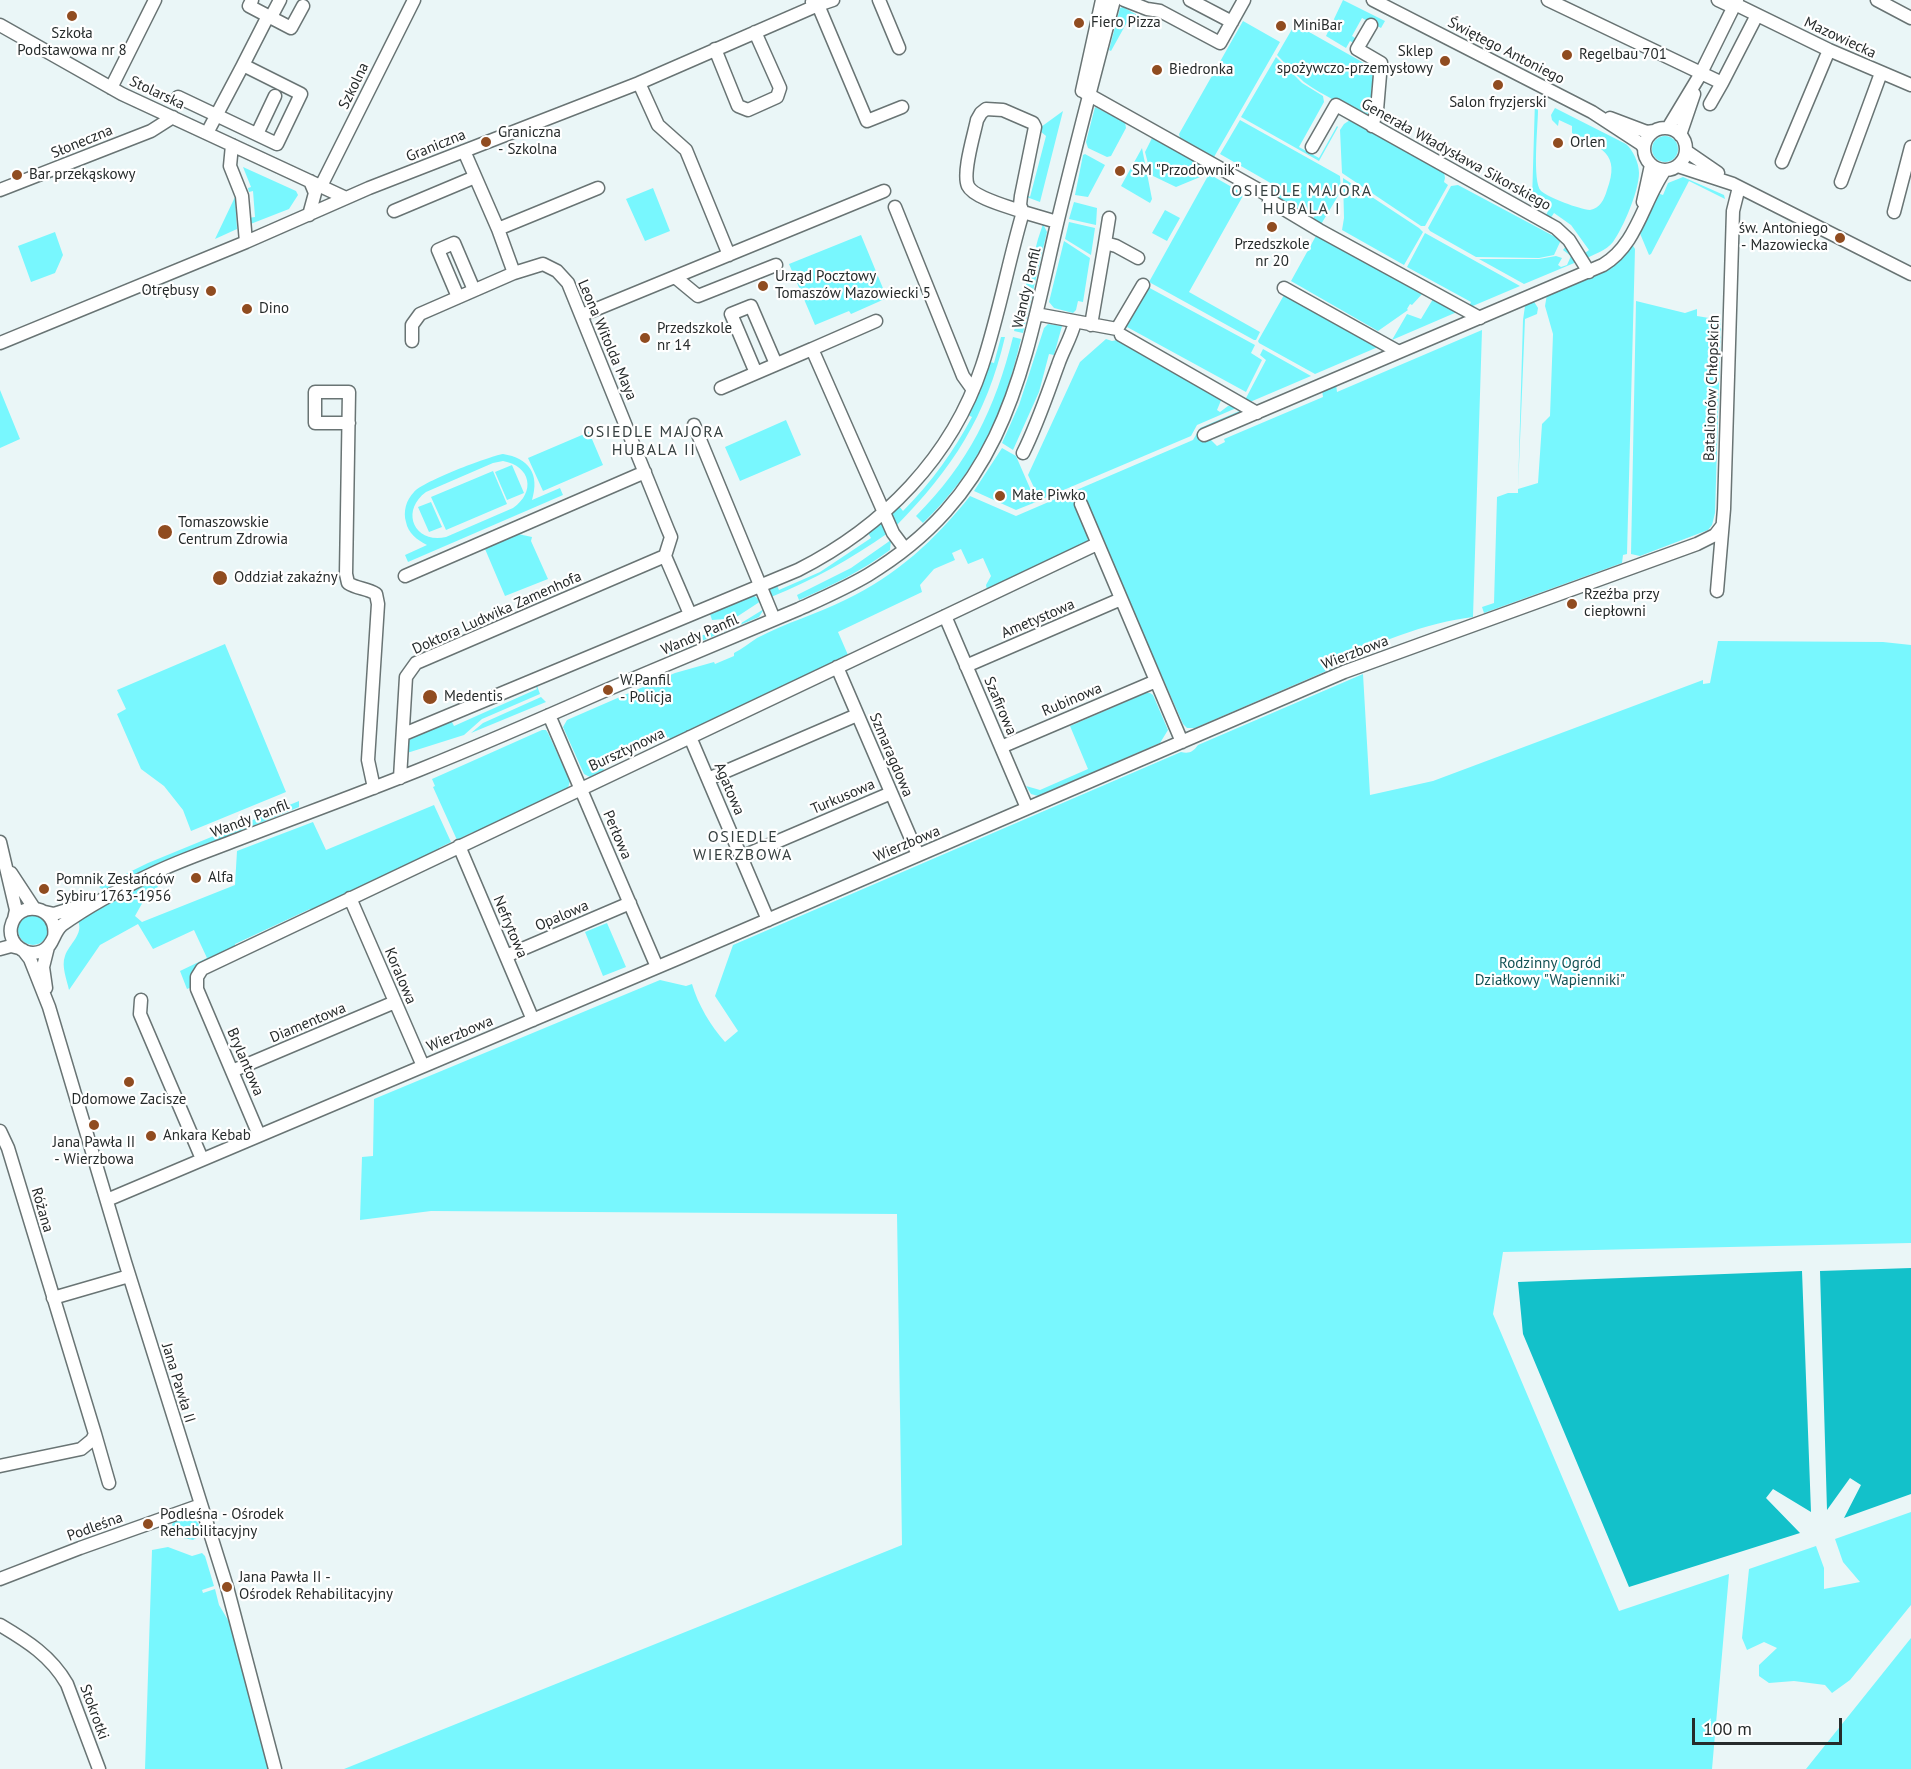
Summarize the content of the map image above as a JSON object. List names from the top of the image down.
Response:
{
  "streets": {
    "street": [
      "Mazowiecka",
      "Świętego Antoniego",
      "Szkolna",
      "Stolarska",
      "Słoneczna",
      "Graniczna",
      "Generała Władysława Sikorskiego",
      "Wandy Panfil",
      "Leona Witolda Maya",
      "Batalionów Chłopskich",
      "Doktora Ludwika Zamenhofa",
      "Ametystowa",
      "Wierzbowa",
      "Rubinowa",
      "Szafirowa",
      "Bursztynowa",
      "Szmaragdowa",
      "Agatowa",
      "Turkusowa",
      "Perłowa",
      "Opalowa",
      "Nefrytowa",
      "Koralowa",
      "Diamentowa",
      "Brylantowa",
      "Różana",
      "Jana Pawła II",
      "Podleśna",
      "Stokrotki"
    ]
  },
  "crossings": [
    ["Szkolna", "Stolarska"],
    ["Stolarska", "Słoneczna"],
    ["Stolarska", "Graniczna"],
    ["Wandy Panfil", "Doktora Ludwika Zamenhofa"],
    ["Wandy Panfil", "Perłowa"],
    ["Wandy Panfil", "Jana Pawła II"],
    ["Leona Witolda Maya", "Doktora Ludwika Zamenhofa"],
    ["Batalionów Chłopskich", "Wierzbowa"],
    ["Ametystowa", "Szafirowa"],
    ["Wierzbowa", "Szafirowa"],
    ["Wierzbowa", "Szmaragdowa"],
    ["Wierzbowa", "Agatowa"],
    ["Wierzbowa", "Perłowa"],
    ["Wierzbowa", "Nefrytowa"],
    ["Wierzbowa", "Koralowa"],
    ["Wierzbowa", "Brylantowa"],
    ["Wierzbowa", "Jana Pawła II"],
    ["Rubinowa", "Szafirowa"],
    ["Szafirowa", "Bursztynowa"],
    ["Bursztynowa", "Szmaragdowa"],
    ["Bursztynowa", "Agatowa"],
    ["Bursztynowa", "Perłowa"],
    ["Bursztynowa", "Nefrytowa"],
    ["Bursztynowa", "Koralowa"],
    ["Bursztynowa", "Brylantowa"],
    ["Szmaragdowa", "Turkusowa"],
    ["Agatowa", "Turkusowa"],
    ["Perłowa", "Opalowa"],
    ["Opalowa", "Nefrytowa"],
    ["Koralowa", "Diamentowa"],
    ["Diamentowa", "Brylantowa"],
    ["Jana Pawła II", "Podleśna"]
  ],
  "districts": ["OSIEDLE MAJORA HUBALA I", "OSIEDLE MAJORA HUBALA II", "OSIEDLE WIERZBOWA"],
  "parks": ["Rodzinny Ogród Działkowy \"Wapienniki\""],
  "places": [
    "Szkoła Podstawowa nr 8",
    "Fiero Pizza",
    "MiniBar",
    "Regelbau 701",
    "Sklep spożywczo-przemysłowy",
    "Biedronka",
    "Salon fryzjerski",
    "Graniczna - Szkolna",
    "Orlen",
    "SM \"Przodownik\"",
    "Bar przekąskowy",
    "Przedszkole nr 20",
    "św. Antoniego - Mazowiecka",
    "Urząd Pocztowy Tomaszów Mazowiecki 5",
    "Otrębusy",
    "Dino",
    "Przedszkole nr 14",
    "Małe Piwko",
    "Tomaszowskie Centrum Zdrowia",
    "Oddział zakaźny",
    "Rzeźba przy ciepłowni",
    "W.Panfil - Policja",
    "Medentis",
    "Alfa",
    "Pomnik Zesłańców Sybiru 1763-1956",
    "Ddomowe Zacisze",
    "Jana Pawła II - Wierzbowa",
    "Ankara Kebab",
    "Podleśna - Ośrodek Rehabilitacyjny",
    "Jana Pawła II - Ośrodek Rehabilitacyjny"
  ],
  "scale_bar": "100 m"
}
